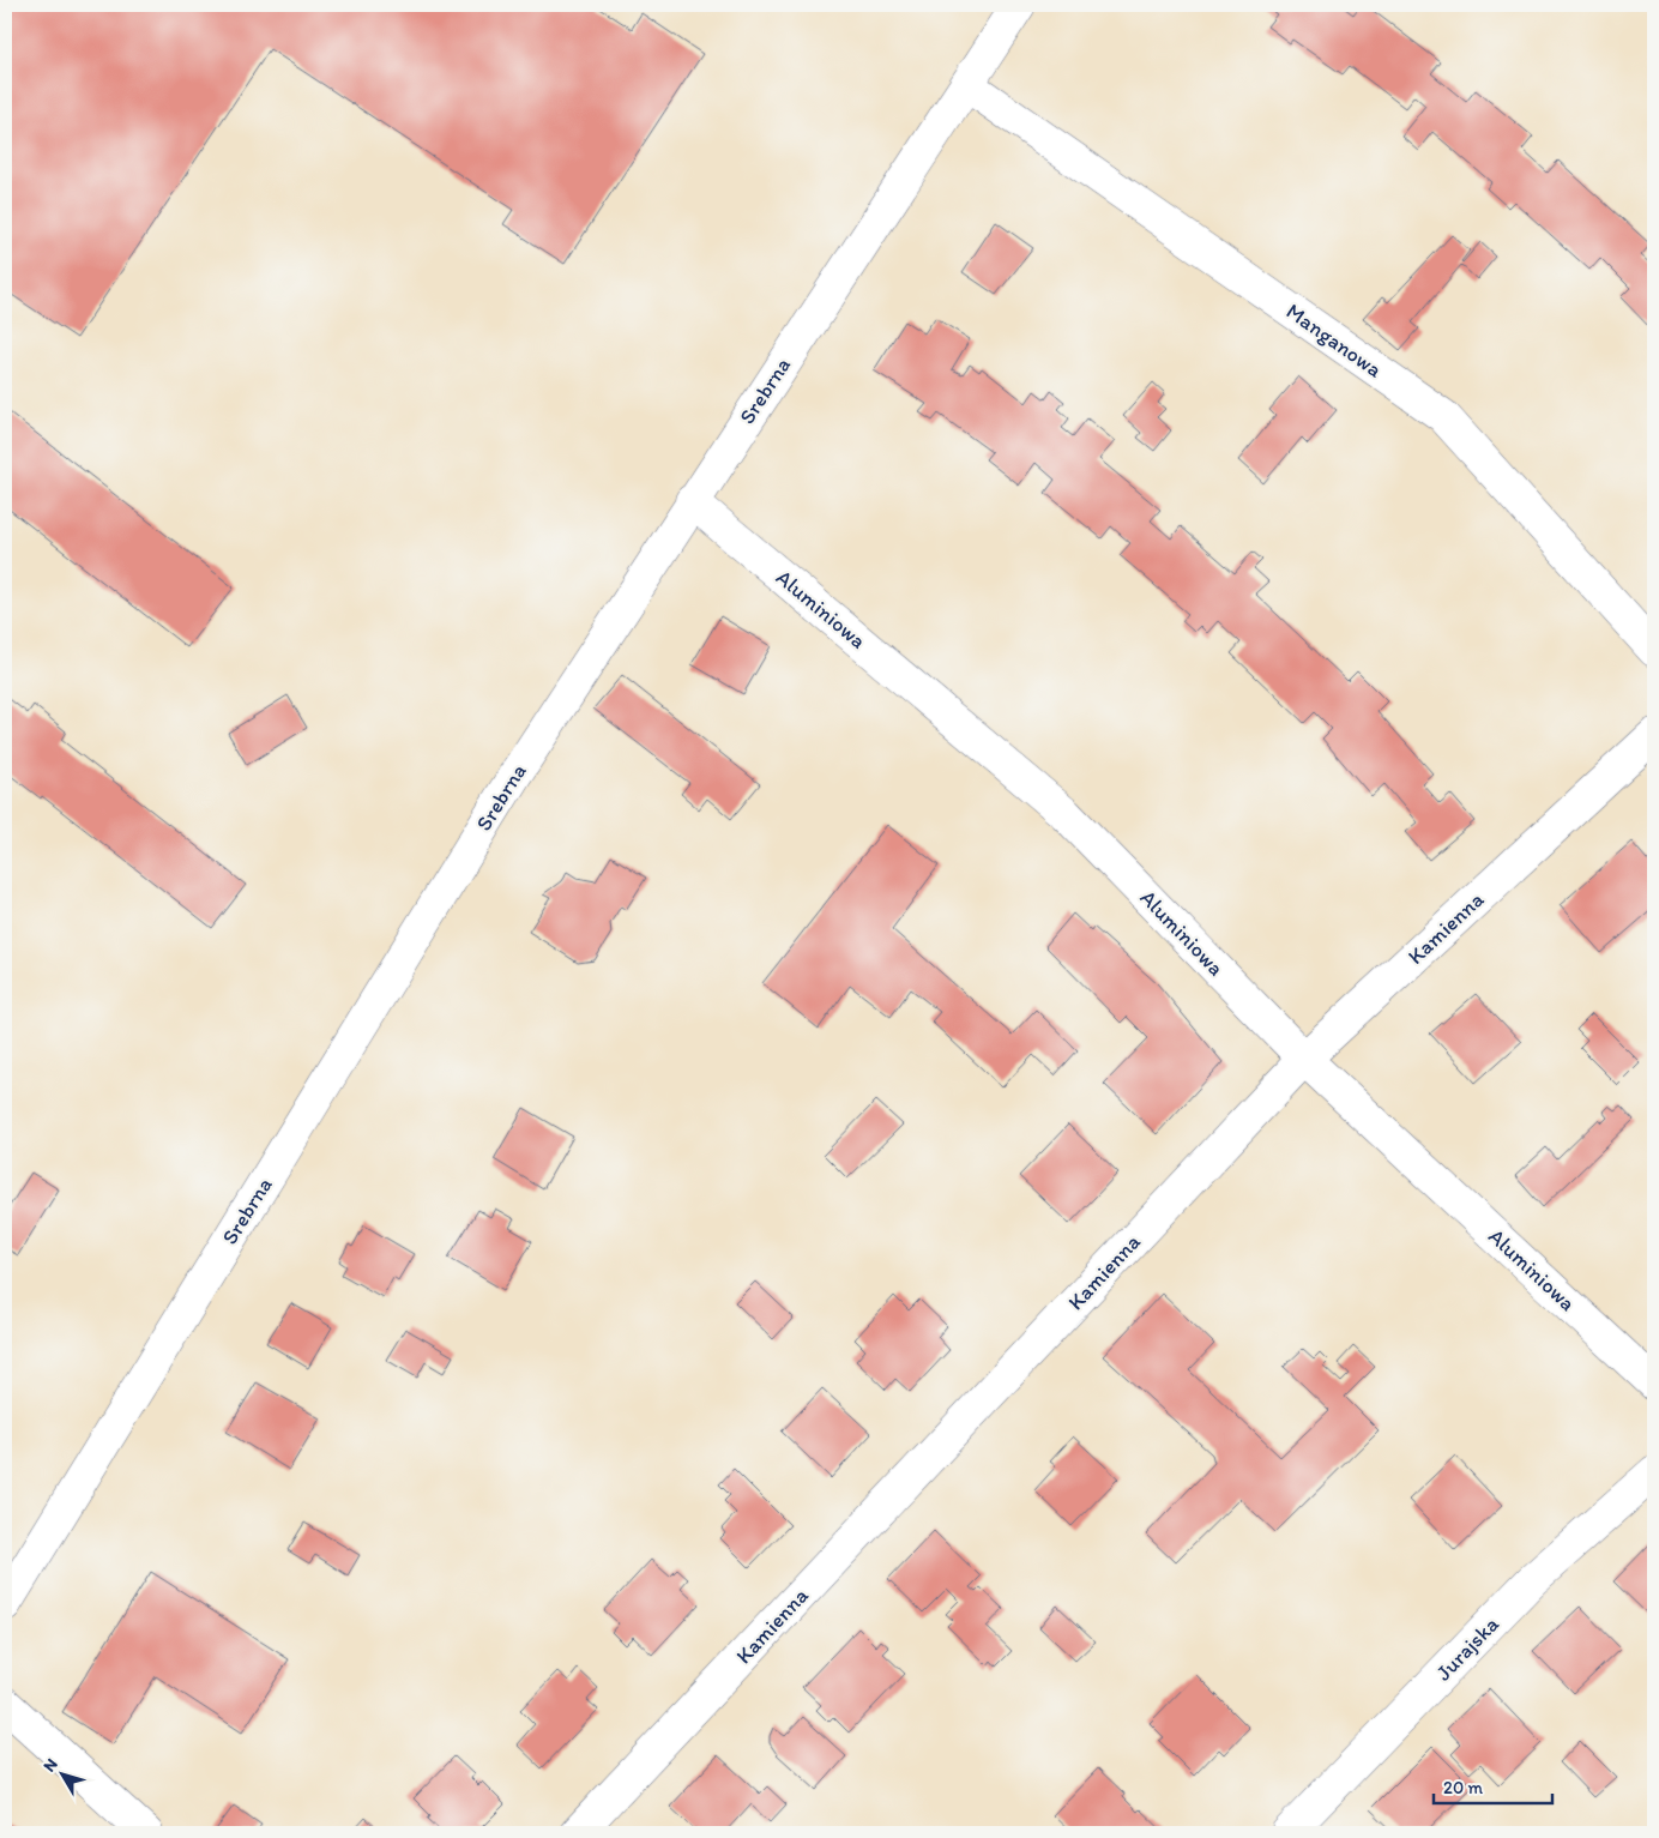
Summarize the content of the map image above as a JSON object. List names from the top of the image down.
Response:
{
  "streets": {
    "street": [
      "Manganowa",
      "Srebrna",
      "Aluminiowa",
      "Kamienna",
      "Jurajska"
    ]
  },
  "crossings": [
    ["Manganowa", "Srebrna"],
    ["Srebrna", "Aluminiowa"],
    ["Aluminiowa", "Kamienna"]
  ],
  "scale_bar": "20 m",
  "north": "top left"
}
